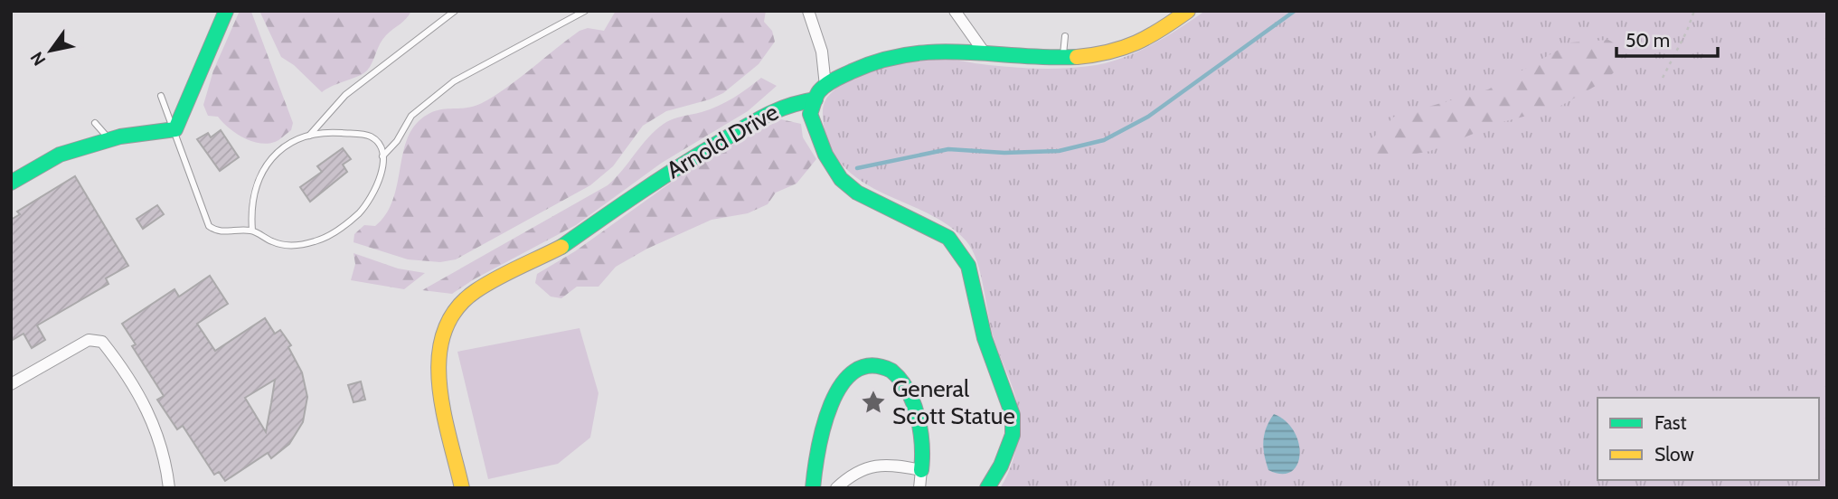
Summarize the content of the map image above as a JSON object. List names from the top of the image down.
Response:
{
  "streets": {
    "street": ["Arnold Drive"]
  },
  "places": {
    "place": ["General Scott Statue"]
  },
  "legend": ["Fast", "Slow"],
  "scale_bar": "50 m",
  "north": "bottom left"
}
